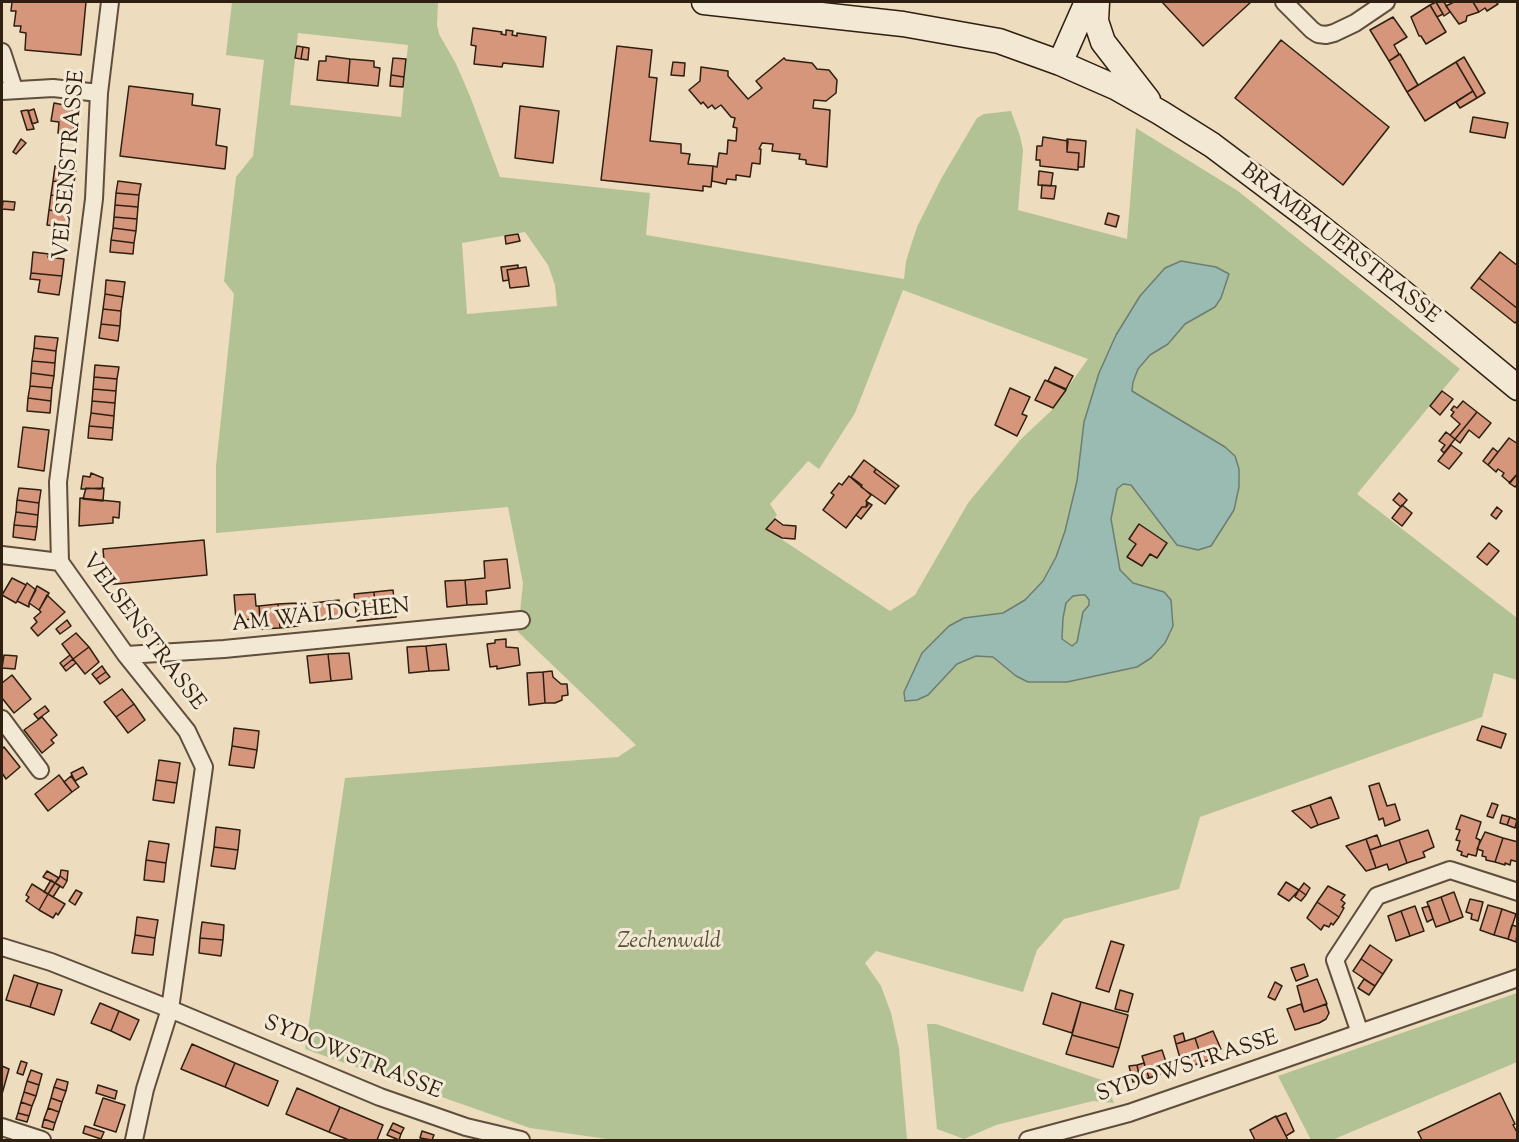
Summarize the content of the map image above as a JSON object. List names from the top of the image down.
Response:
{
  "streets": {
    "main road": ["BRAMBAUERSTRASSE"],
    "street": ["VELSENSTRASSE", "AM WÄLDCHEN", "SYDOWSTRASSE"]
  },
  "crossings": [
    ["VELSENSTRASSE", "AM WÄLDCHEN"],
    ["VELSENSTRASSE", "SYDOWSTRASSE"]
  ],
  "parks": ["Zechenwald"]
}
